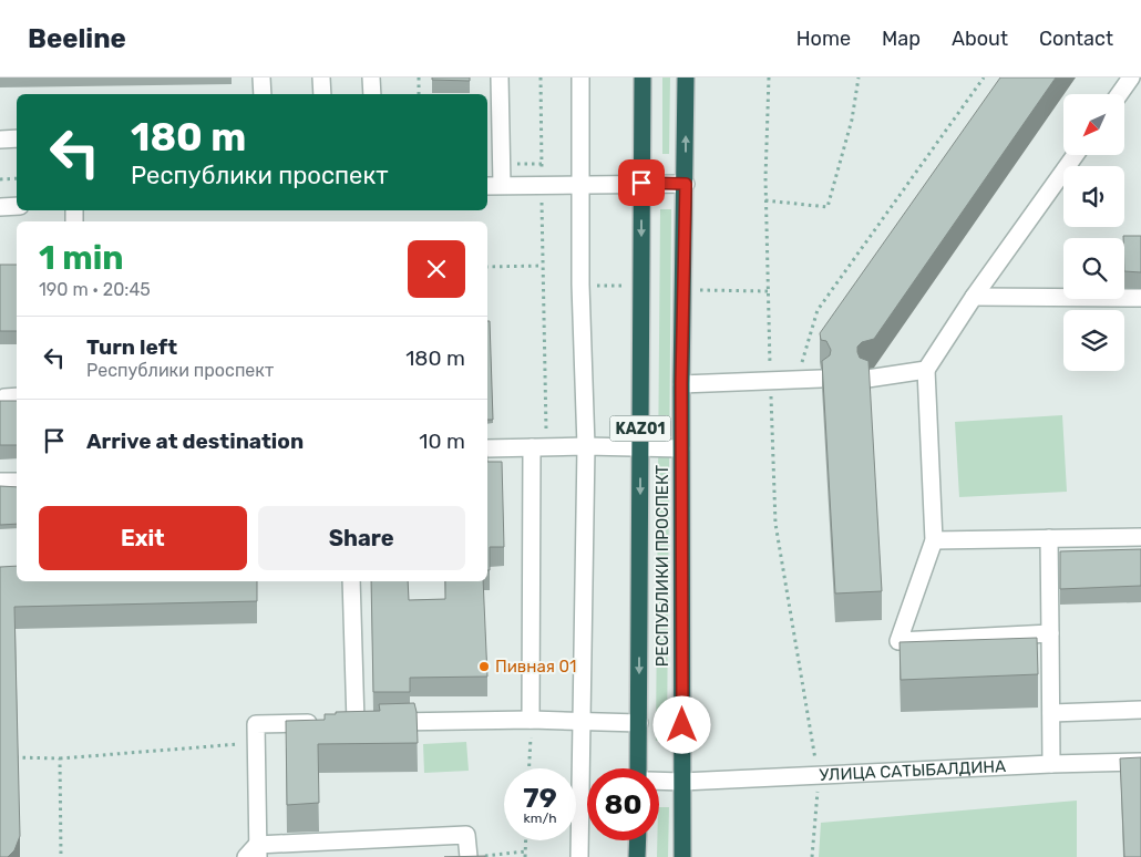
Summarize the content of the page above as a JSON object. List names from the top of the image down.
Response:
{
  "streets": {
    "highway": ["KАZ01", "РЕСПУБЛИКИ ПРОСПЕКТ"],
    "street": ["УЛИЦА САТЫБАЛДИНА"]
  },
  "crossings": [
    ["РЕСПУБЛИКИ ПРОСПЕКТ", "УЛИЦА САТЫБАЛДИНА"]
  ],
  "places": ["Пивная 01"],
  "north": "bottom left",
  "page": {
    "header": "Beeline",
    "nav": [
      "Home",
      "Map",
      "About",
      "Contact"
    ],
    "turn": ["180 m", "Республики проспект"],
    "heading": ["1 min", "190 m · 20:45"],
    "list": [
      {
        "name": "Turn left",
        "note": "Республики проспект",
        "value": "180 m"
      },
      {
        "name": "Arrive at destination",
        "value": "10 m"
      }
    ],
    "buttons": ["Exit", "Share"],
    "speed": "79 km/h",
    "limit": "80"
  }
}
